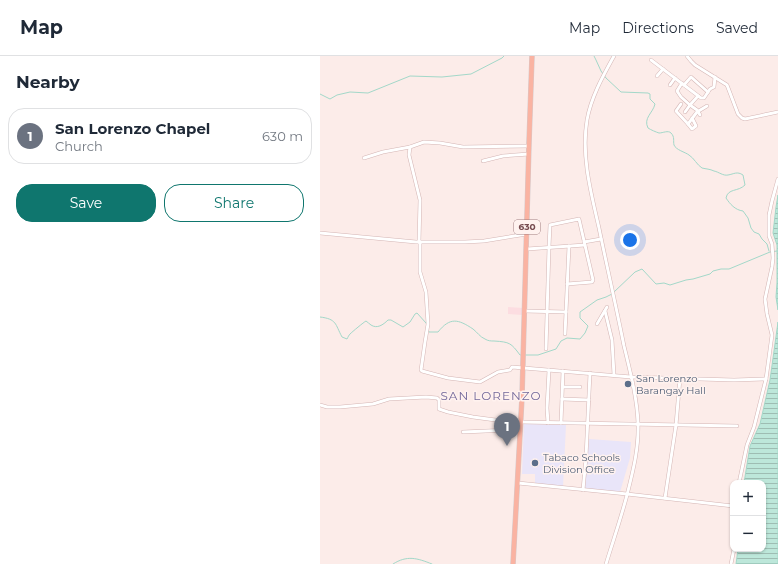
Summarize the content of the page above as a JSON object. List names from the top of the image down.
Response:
{
  "streets": {
    "main road": ["630"]
  },
  "districts": ["SAN LORENZO"],
  "places": ["San Lorenzo Barangay Hall", "Tabaco Schools Division Office"],
  "page": {
    "header": "Map",
    "nav": ["Map", "Directions", "Saved"],
    "heading": "Nearby",
    "list": [
      {
        "mark": "1",
        "name": "San Lorenzo Chapel",
        "note": "Church",
        "value": "630 m"
      }
    ],
    "buttons": ["Save", "Share"],
    "pins": "1",
    "map_buttons": ["+", "−"]
  }
}
